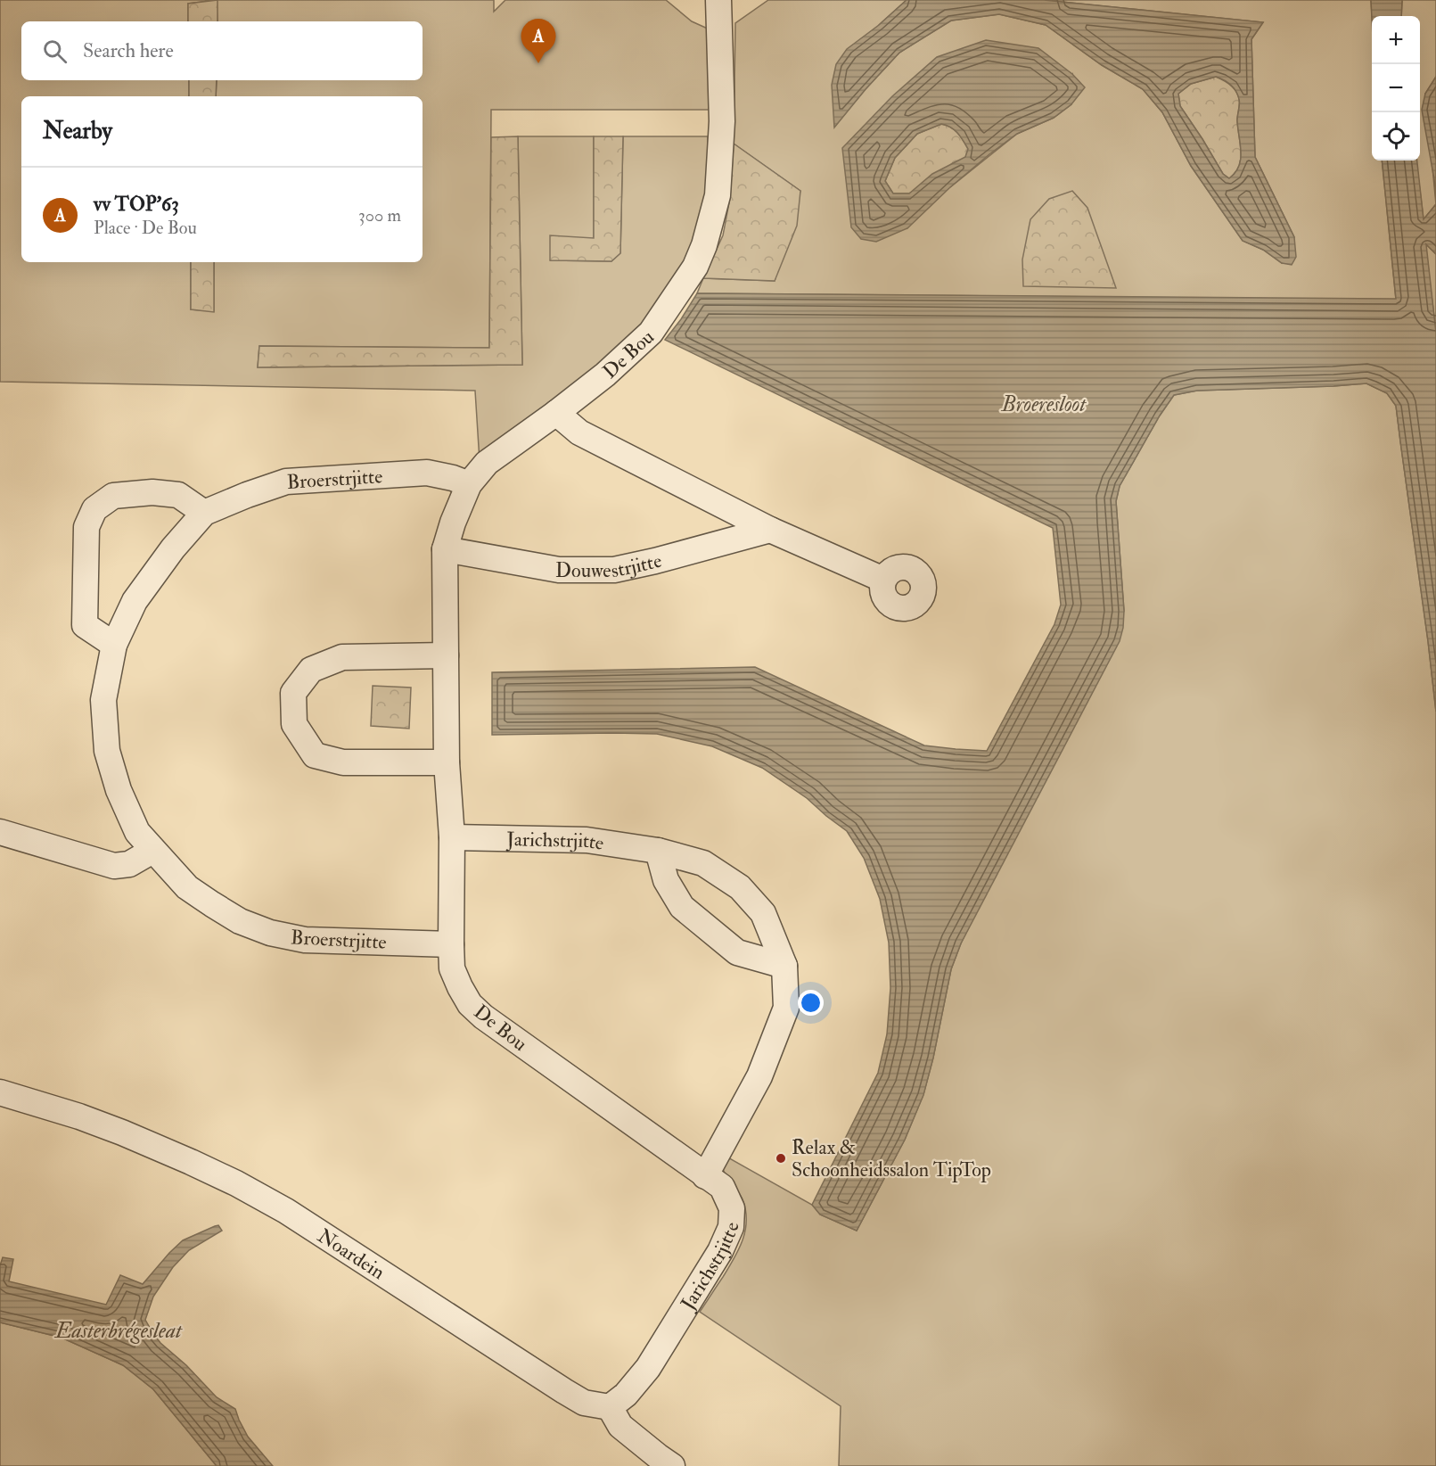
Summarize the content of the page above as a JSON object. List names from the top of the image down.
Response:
{
  "streets": {
    "street": [
      "De Bou",
      "Broerstrjitte",
      "Douwestrjitte",
      "Jarichstrjitte",
      "Noardein"
    ]
  },
  "crossings": [
    ["De Bou", "Broerstrjitte"],
    ["De Bou", "Douwestrjitte"],
    ["De Bou", "Jarichstrjitte"],
    ["Jarichstrjitte", "Noardein"]
  ],
  "water": ["Broeresloot", "Easterbrégesleat"],
  "places": ["Relax & Schoonheidssalon TipTop"],
  "page": {
    "map_buttons": ["+", "−"],
    "pins": "A",
    "search": "Search here",
    "heading": "Nearby",
    "list": [
      {
        "mark": "A",
        "name": "vv TOP'63",
        "note": "Place · De Bou",
        "value": "300 m"
      }
    ]
  }
}
